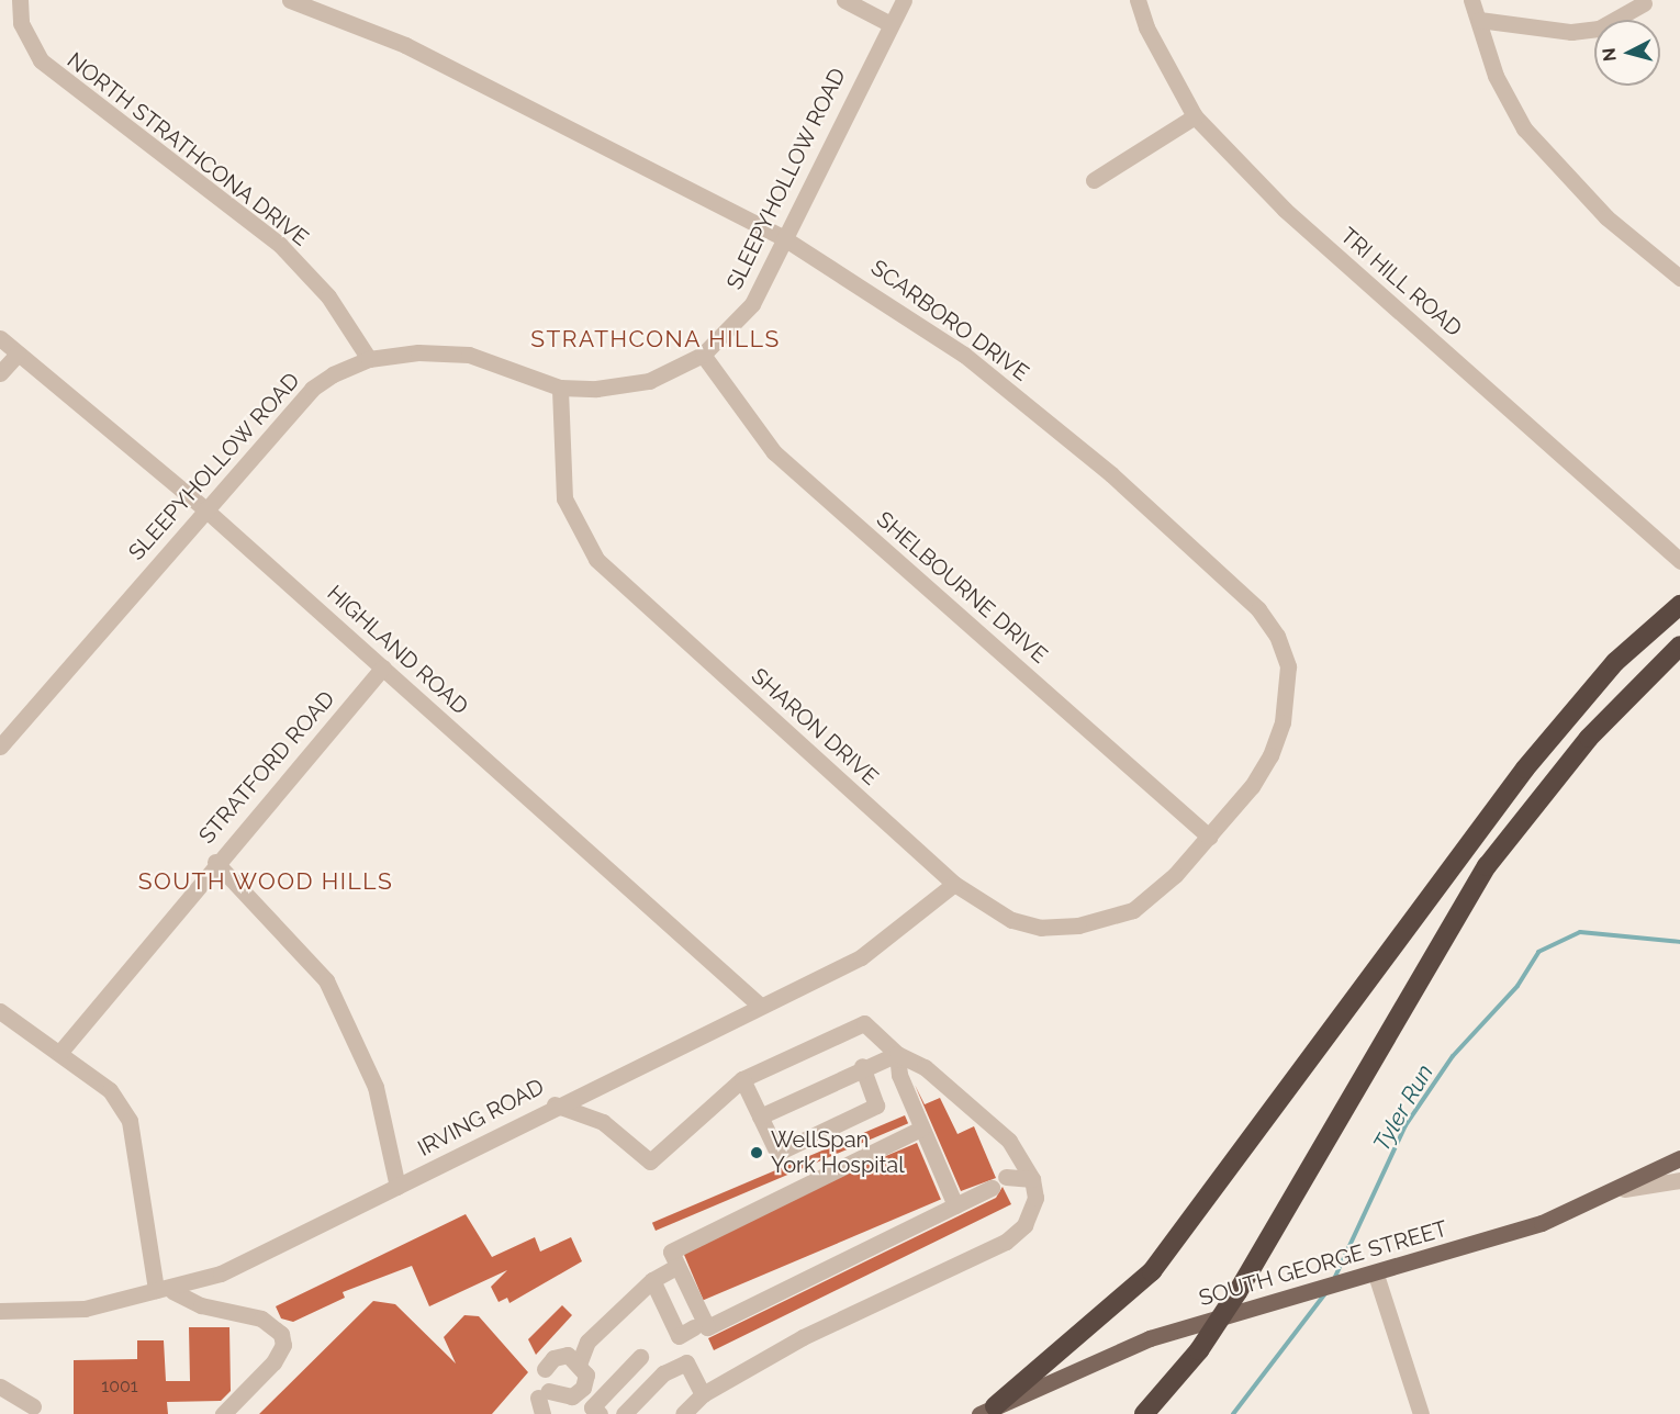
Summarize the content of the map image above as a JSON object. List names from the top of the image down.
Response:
{
  "streets": {
    "main road": ["SOUTH GEORGE STREET"],
    "street": [
      "NORTH STRATHCONA DRIVE",
      "SLEEPYHOLLOW ROAD",
      "TRI HILL ROAD",
      "SCARBORO DRIVE",
      "SHELBOURNE DRIVE",
      "HIGHLAND ROAD",
      "SHARON DRIVE",
      "STRATFORD ROAD",
      "IRVING ROAD"
    ]
  },
  "crossings": [
    ["NORTH STRATHCONA DRIVE", "SLEEPYHOLLOW ROAD"],
    ["SLEEPYHOLLOW ROAD", "SCARBORO DRIVE"],
    ["SLEEPYHOLLOW ROAD", "SHELBOURNE DRIVE"],
    ["SLEEPYHOLLOW ROAD", "HIGHLAND ROAD"],
    ["SLEEPYHOLLOW ROAD", "SHARON DRIVE"],
    ["SCARBORO DRIVE", "SHELBOURNE DRIVE"],
    ["SCARBORO DRIVE", "SHARON DRIVE"],
    ["HIGHLAND ROAD", "STRATFORD ROAD"],
    ["HIGHLAND ROAD", "IRVING ROAD"],
    ["SHARON DRIVE", "IRVING ROAD"]
  ],
  "districts": ["STRATHCONA HILLS", "SOUTH WOOD HILLS"],
  "water": ["Tyler Run"],
  "places": ["WellSpan York Hospital"],
  "house_numbers": ["1001"],
  "north": "left"
}
